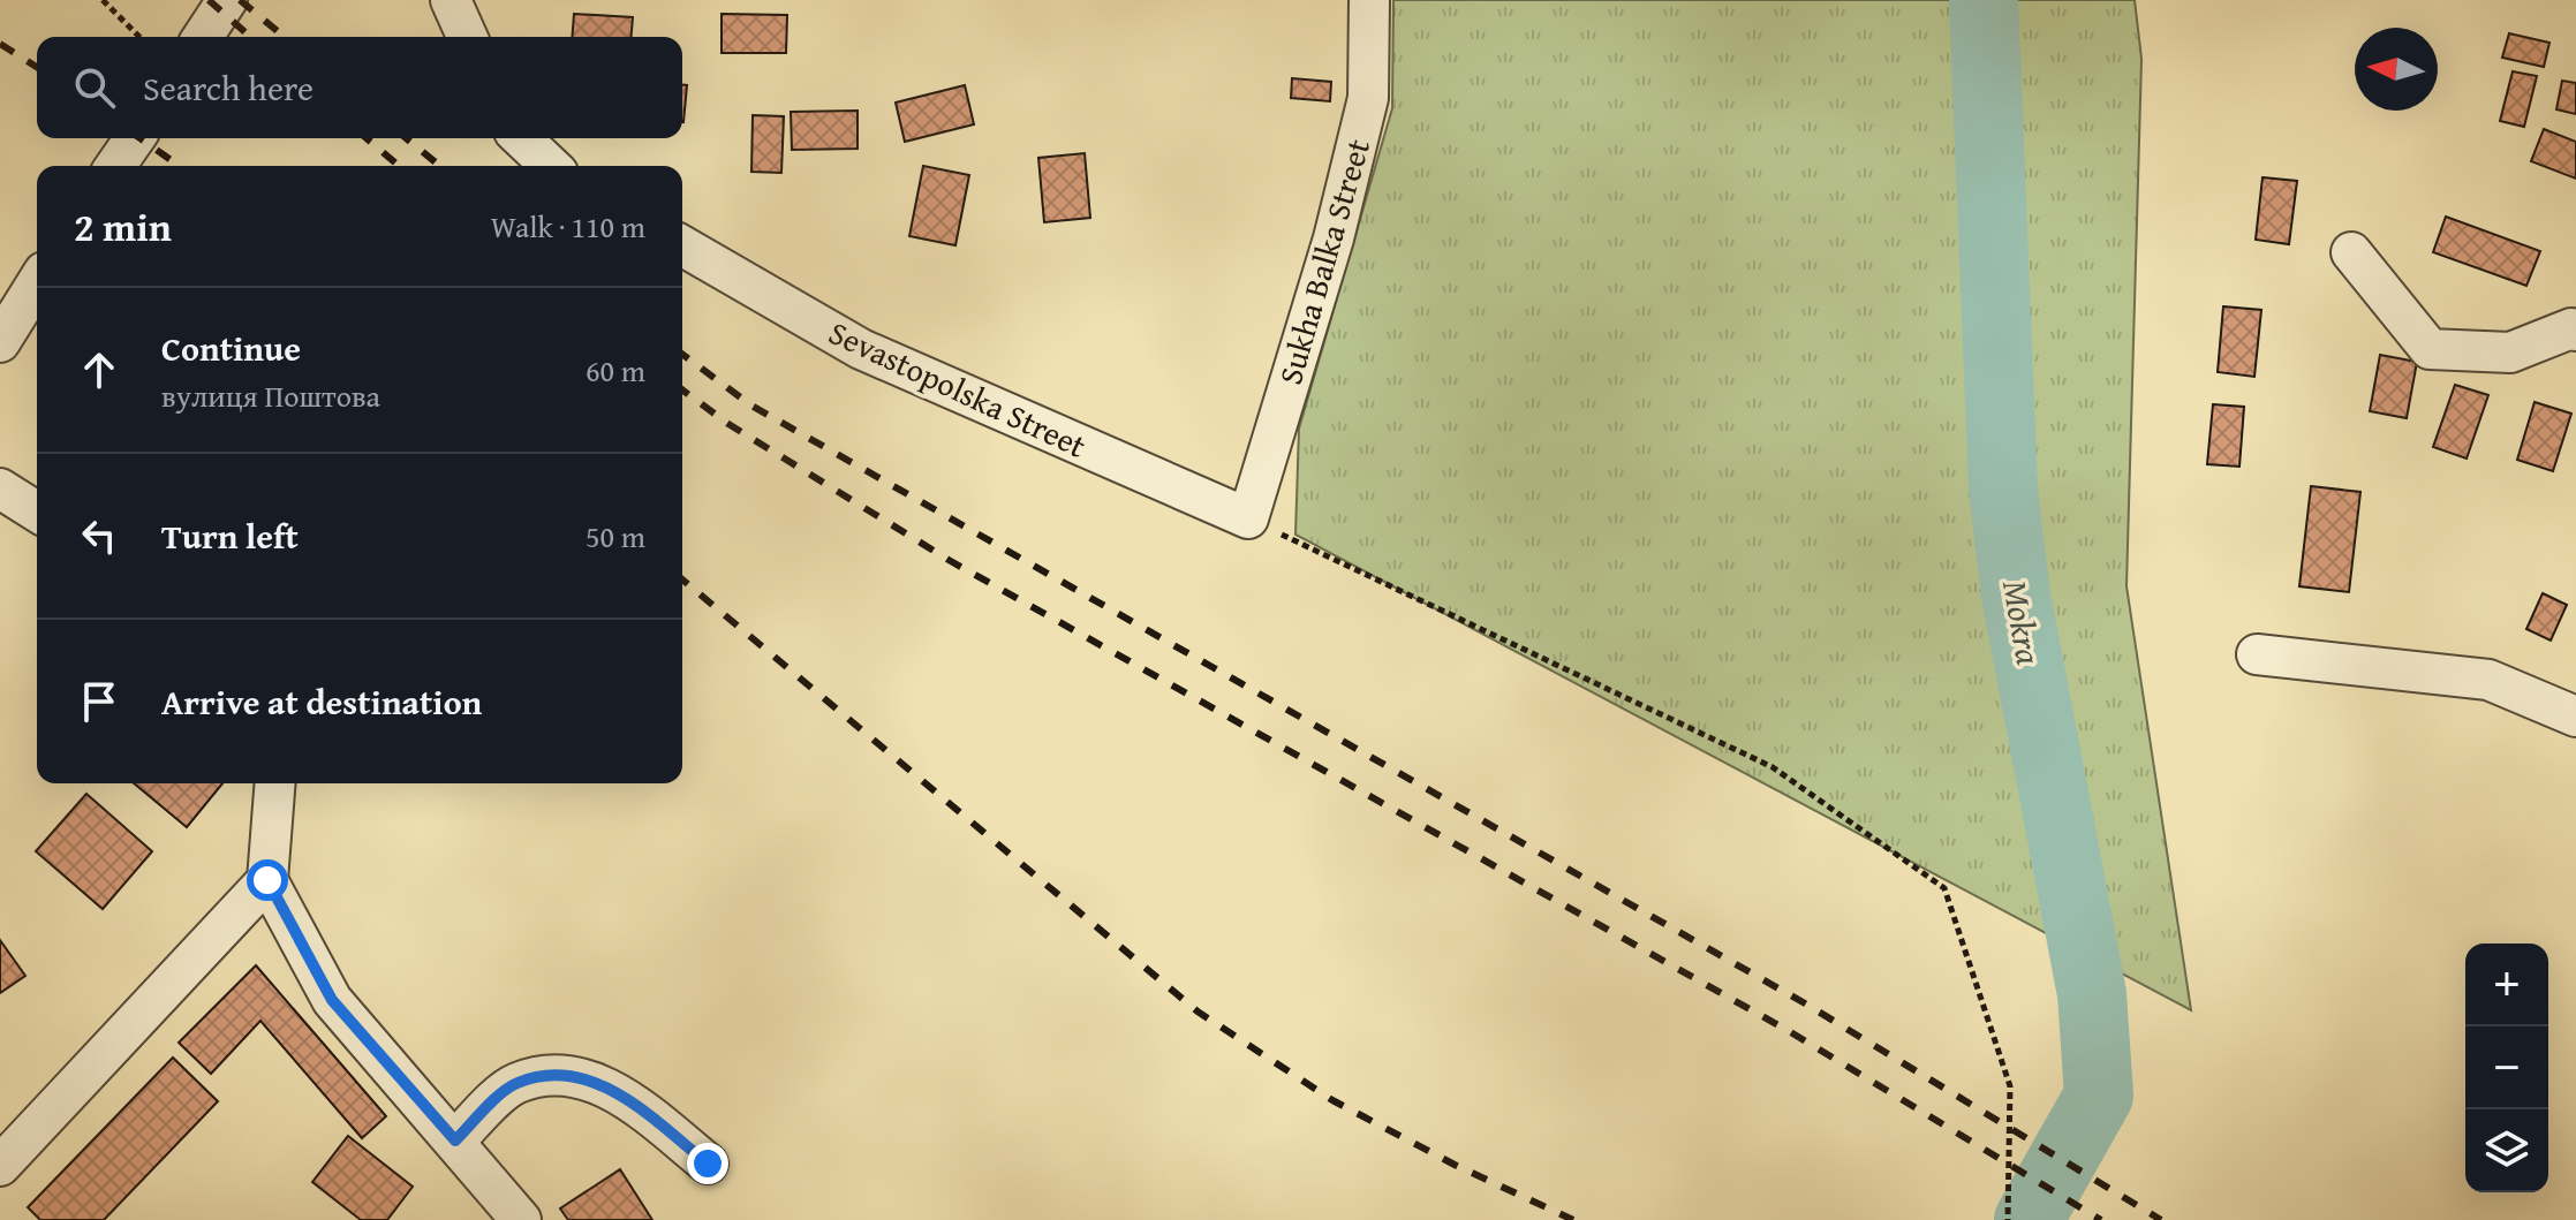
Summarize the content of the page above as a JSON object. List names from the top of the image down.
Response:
{
  "streets": {
    "street": ["Sukha Balka Street", "Sevastopolska Street"]
  },
  "crossings": [
    ["Sukha Balka Street", "Sevastopolska Street"]
  ],
  "water": ["Mokra"],
  "north": "left",
  "page": {
    "search": "Search here",
    "heading": ["2 min", "Walk · 110 m"],
    "list": [
      ["Continue", "вулиця Поштова", "60 m"],
      ["Turn left", "50 m"],
      "Arrive at destination"
    ],
    "map_buttons": ["+", "−"]
  }
}
